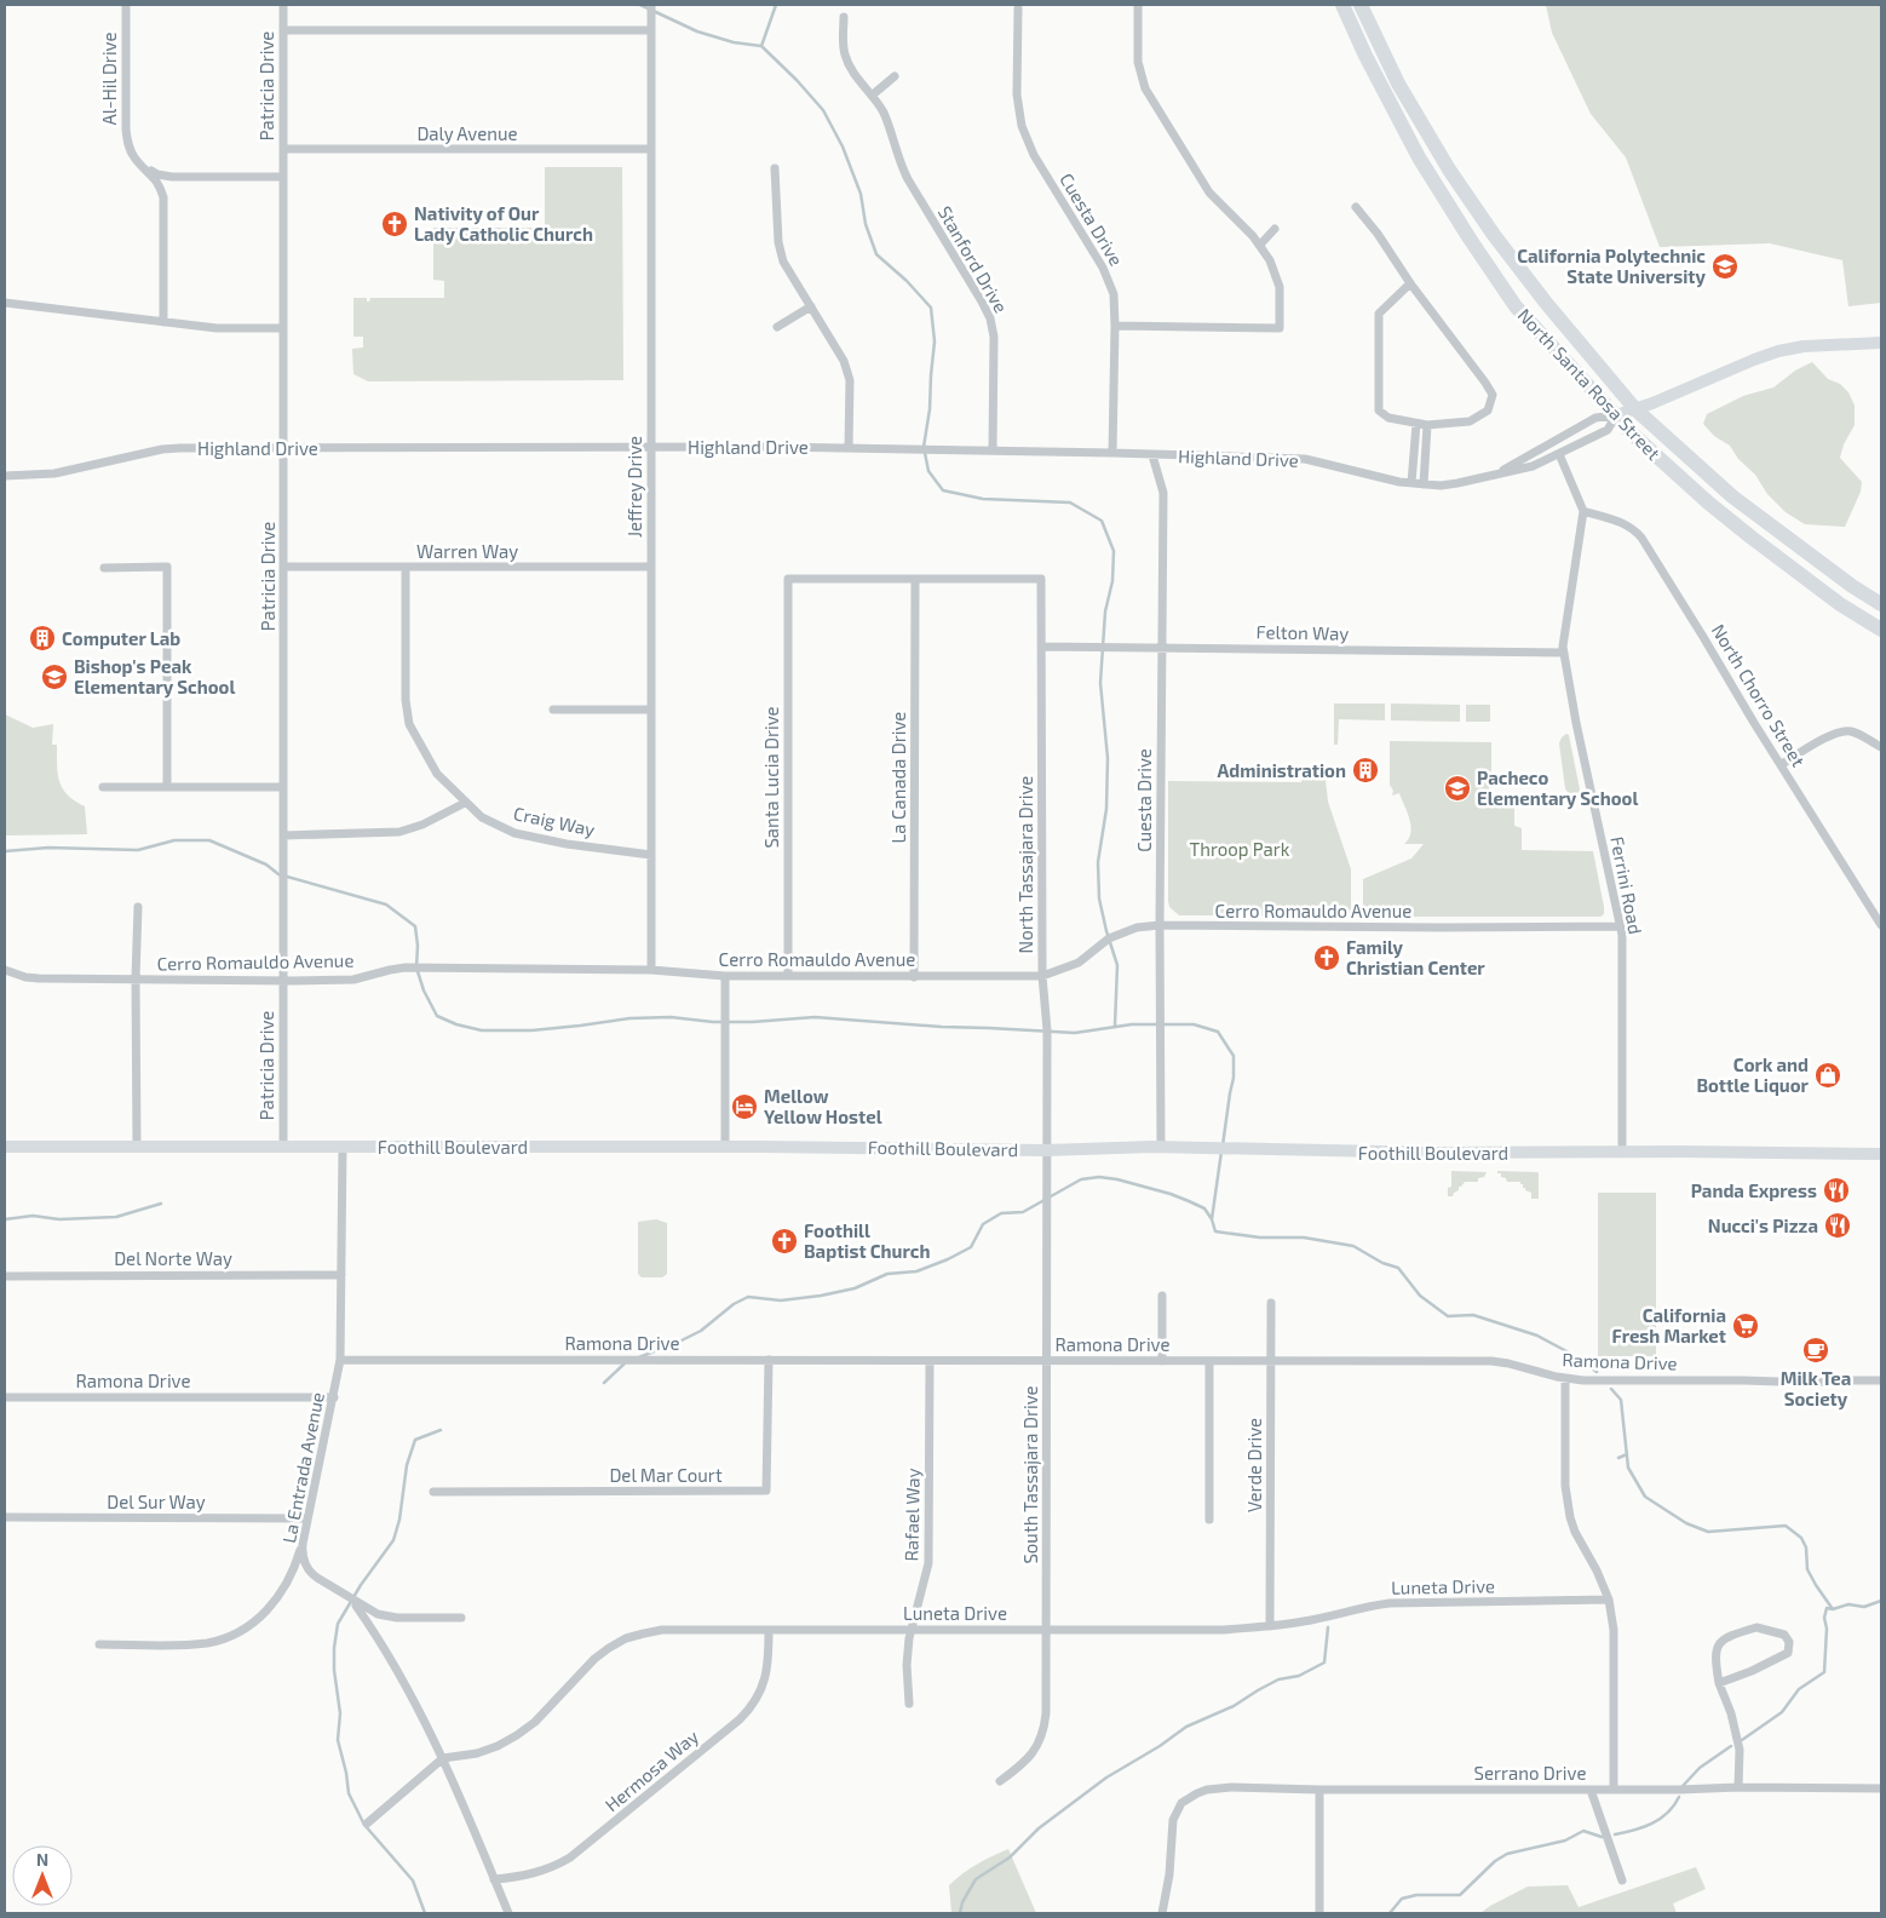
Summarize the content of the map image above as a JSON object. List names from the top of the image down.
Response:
{
  "streets": {
    "highway": ["North Santa Rosa Street"],
    "street": [
      "Al-Hil Drive",
      "Patricia Drive",
      "Daly Avenue",
      "Cuesta Drive",
      "Stanford Drive",
      "Highland Drive",
      "Jeffrey Drive",
      "Warren Way",
      "Felton Way",
      "North Chorro Street",
      "Santa Lucia Drive",
      "La Canada Drive",
      "Craig Way",
      "North Tassajara Drive",
      "Ferrini Road",
      "Cerro Romauldo Avenue",
      "Foothill Boulevard",
      "Del Norte Way",
      "Ramona Drive",
      "Verde Drive",
      "La Entrada Avenue",
      "Del Mar Court",
      "South Tassajara Drive",
      "Del Sur Way",
      "Rafael Way",
      "Luneta Drive",
      "Hermosa Way",
      "Serrano Drive"
    ]
  },
  "crossings": [
    ["Patricia Drive", "Daly Avenue"],
    ["Patricia Drive", "Highland Drive"],
    ["Patricia Drive", "Warren Way"],
    ["Patricia Drive", "Cerro Romauldo Avenue"],
    ["Patricia Drive", "Foothill Boulevard"],
    ["Daly Avenue", "Jeffrey Drive"],
    ["Cuesta Drive", "Highland Drive"],
    ["Cuesta Drive", "Felton Way"],
    ["Cuesta Drive", "Cerro Romauldo Avenue"],
    ["Cuesta Drive", "Foothill Boulevard"],
    ["Stanford Drive", "Highland Drive"],
    ["North Santa Rosa Street", "Highland Drive"],
    ["Highland Drive", "Jeffrey Drive"],
    ["Jeffrey Drive", "Warren Way"],
    ["Jeffrey Drive", "Craig Way"],
    ["Jeffrey Drive", "Cerro Romauldo Avenue"],
    ["Warren Way", "Craig Way"],
    ["Felton Way", "North Tassajara Drive"],
    ["Felton Way", "Ferrini Road"],
    ["North Chorro Street", "Ferrini Road"],
    ["Santa Lucia Drive", "La Canada Drive"],
    ["Santa Lucia Drive", "North Tassajara Drive"],
    ["Santa Lucia Drive", "Cerro Romauldo Avenue"],
    ["La Canada Drive", "North Tassajara Drive"],
    ["La Canada Drive", "Cerro Romauldo Avenue"],
    ["North Tassajara Drive", "Cerro Romauldo Avenue"],
    ["North Tassajara Drive", "Foothill Boulevard"],
    ["North Tassajara Drive", "South Tassajara Drive"],
    ["Ferrini Road", "Cerro Romauldo Avenue"],
    ["Ferrini Road", "Foothill Boulevard"],
    ["Foothill Boulevard", "La Entrada Avenue"],
    ["Foothill Boulevard", "South Tassajara Drive"],
    ["Del Norte Way", "La Entrada Avenue"],
    ["Ramona Drive", "Verde Drive"],
    ["Ramona Drive", "La Entrada Avenue"],
    ["Ramona Drive", "Del Mar Court"],
    ["Ramona Drive", "South Tassajara Drive"],
    ["Ramona Drive", "Rafael Way"],
    ["Verde Drive", "Luneta Drive"],
    ["La Entrada Avenue", "Del Sur Way"],
    ["La Entrada Avenue", "Luneta Drive"],
    ["La Entrada Avenue", "Hermosa Way"],
    ["South Tassajara Drive", "Luneta Drive"],
    ["Rafael Way", "Luneta Drive"],
    ["Luneta Drive", "Hermosa Way"]
  ],
  "parks": ["Throop Park"],
  "places": {
    "church": ["Nativity of Our Lady Catholic Church", "Family Christian Center", "Foothill Baptist Church"],
    "school or university": ["California Polytechnic State University", "Bishop's Peak Elementary School", "Pacheco Elementary School"],
    "building": ["Computer Lab", "Administration"],
    "shop": ["Cork and Bottle Liquor"],
    "hotel": ["Mellow Yellow Hostel"],
    "restaurant": ["Panda Express", "Nucci's Pizza"],
    "supermarket": ["California Fresh Market"],
    "cafe": ["Milk Tea Society"]
  },
  "north": "top"
}
